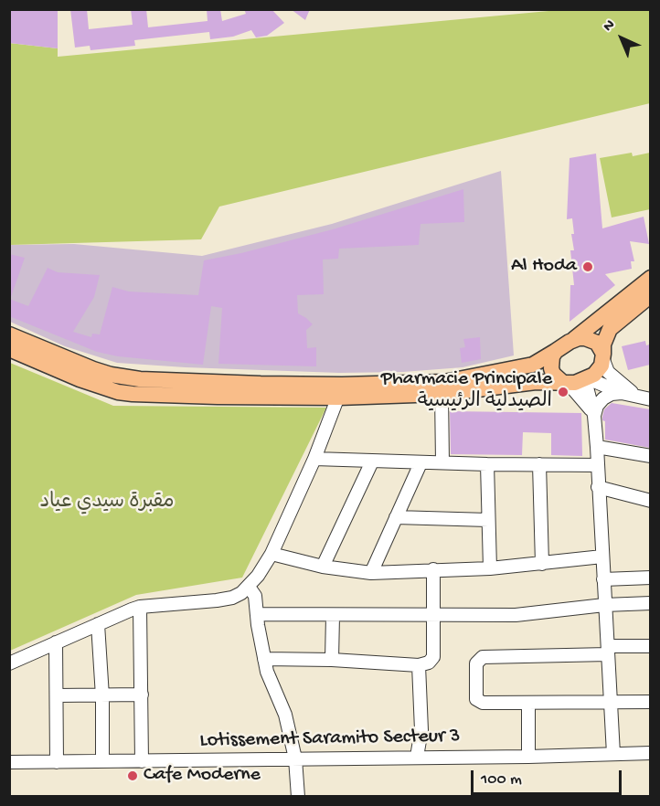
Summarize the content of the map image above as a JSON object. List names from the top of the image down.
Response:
{
  "streets": {
    "street": ["Lotissement Saramito Secteur 3"]
  },
  "parks": ["مقبرة سيدي عياد"],
  "places": ["Al Hoda", "Pharmacie Principale الصيدلية الرئيسية", "Cafe Moderne"],
  "scale_bar": "100 m",
  "north": "top left"
}
